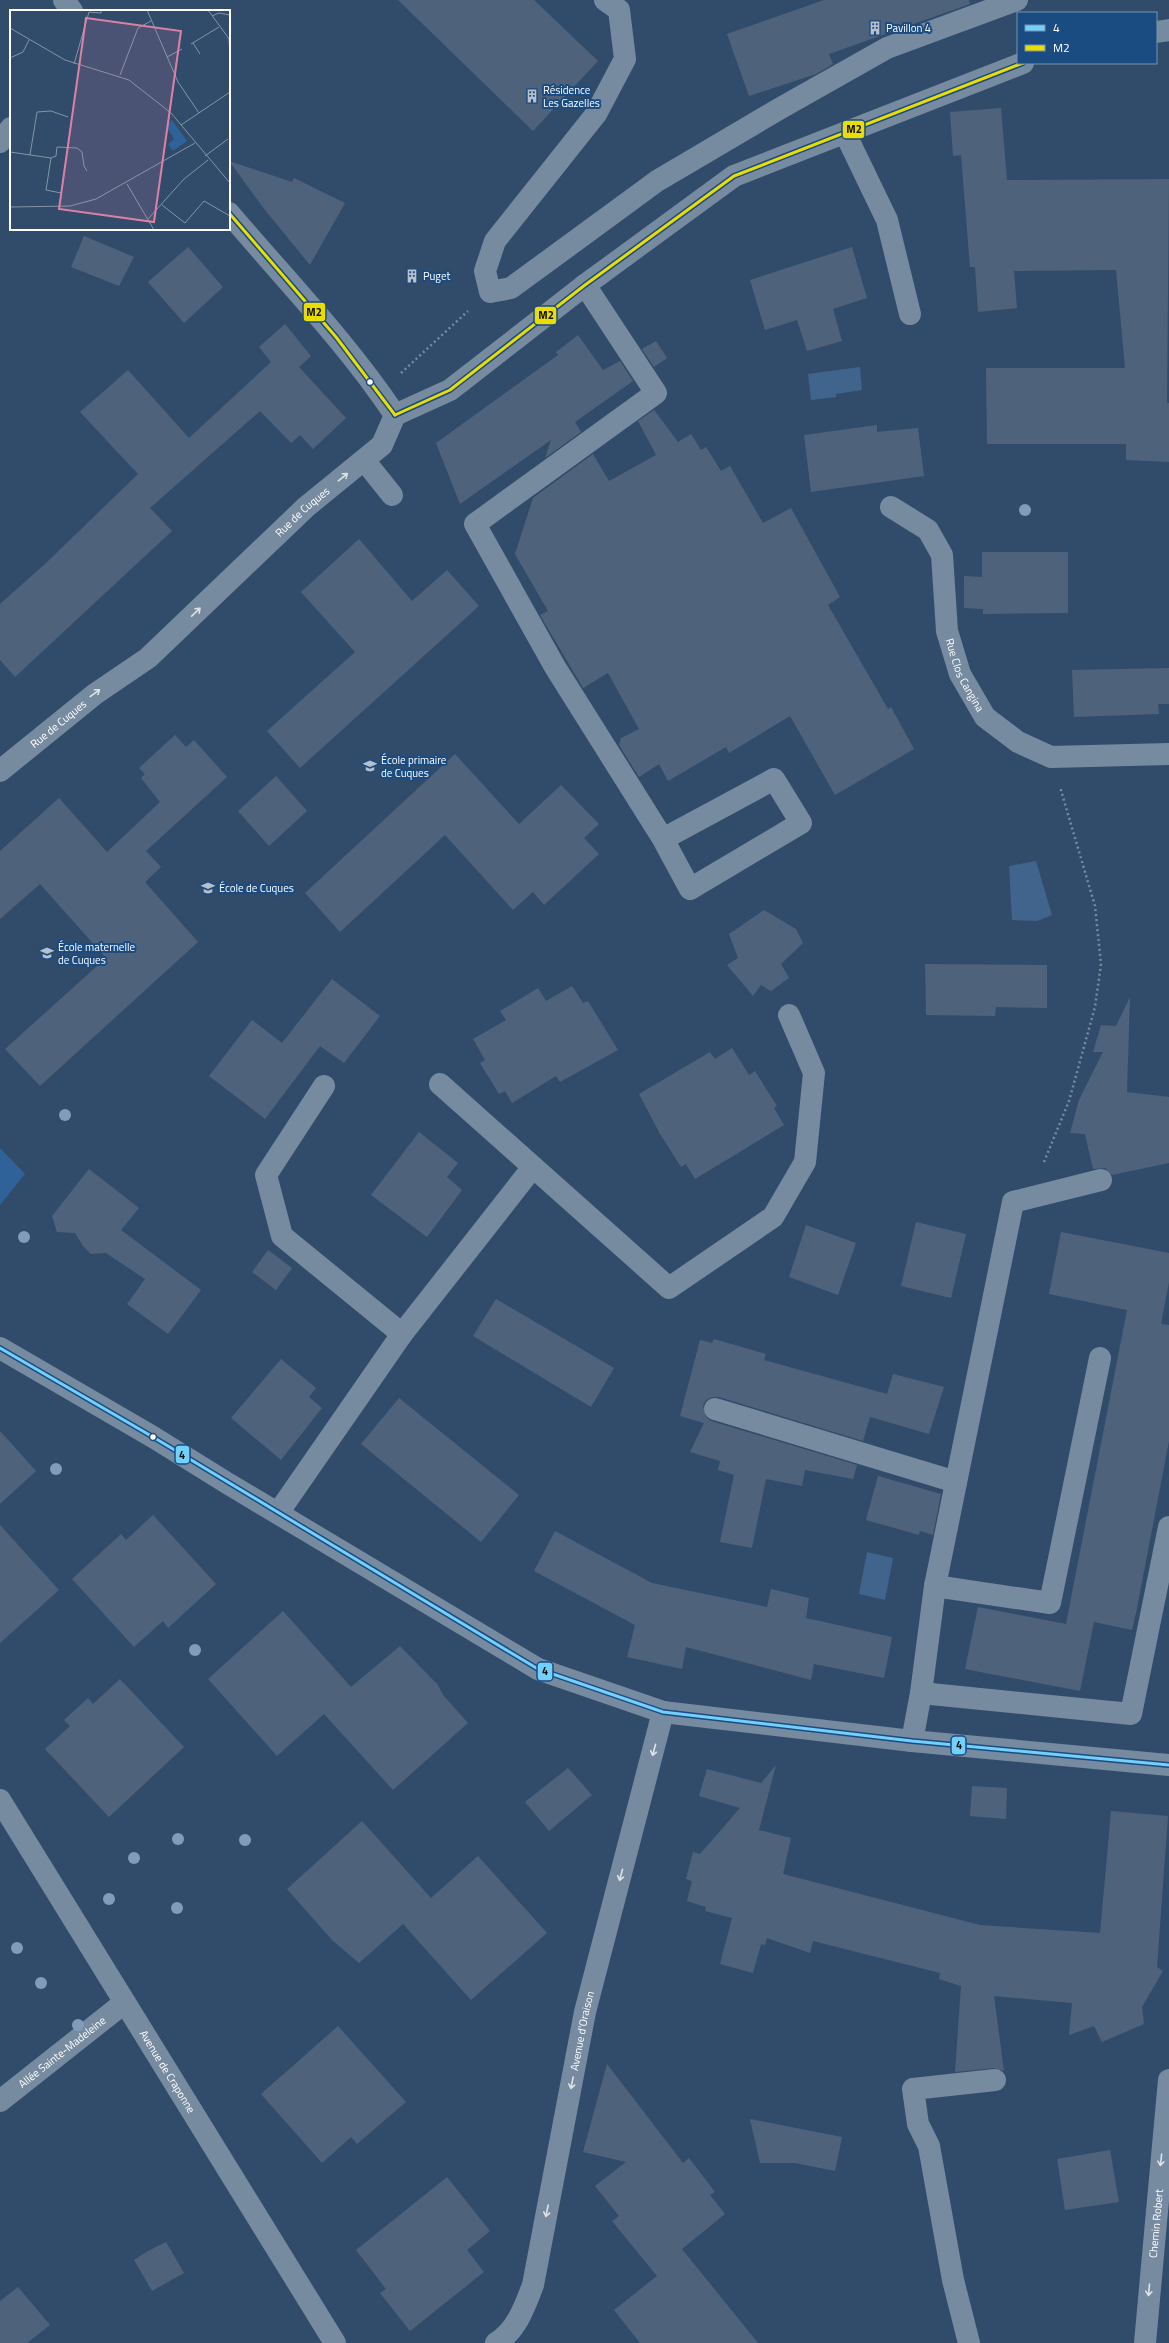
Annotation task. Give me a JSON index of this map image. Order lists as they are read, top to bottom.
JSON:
{
  "streets": {
    "street": [
      "Rue de Cuques",
      "Rue Clos Cangina",
      "Avenue d'Oraison",
      "Allée Sainte-Madeleine",
      "Avenue de Craponne",
      "Chemin Robert"
    ]
  },
  "crossings": [
    ["Allée Sainte-Madeleine", "Avenue de Craponne"]
  ],
  "one_way": ["Rue de Cuques", "Avenue d'Oraison", "Chemin Robert"],
  "places": {
    "building": ["Pavillon 4", "Résidence Les Gazelles", "Puget"],
    "school or university": ["École primaire de Cuques", "École de Cuques", "École maternelle de Cuques"]
  },
  "lines": ["transit line M2", "transit line 4"],
  "legend": ["4", "M2"]
}
